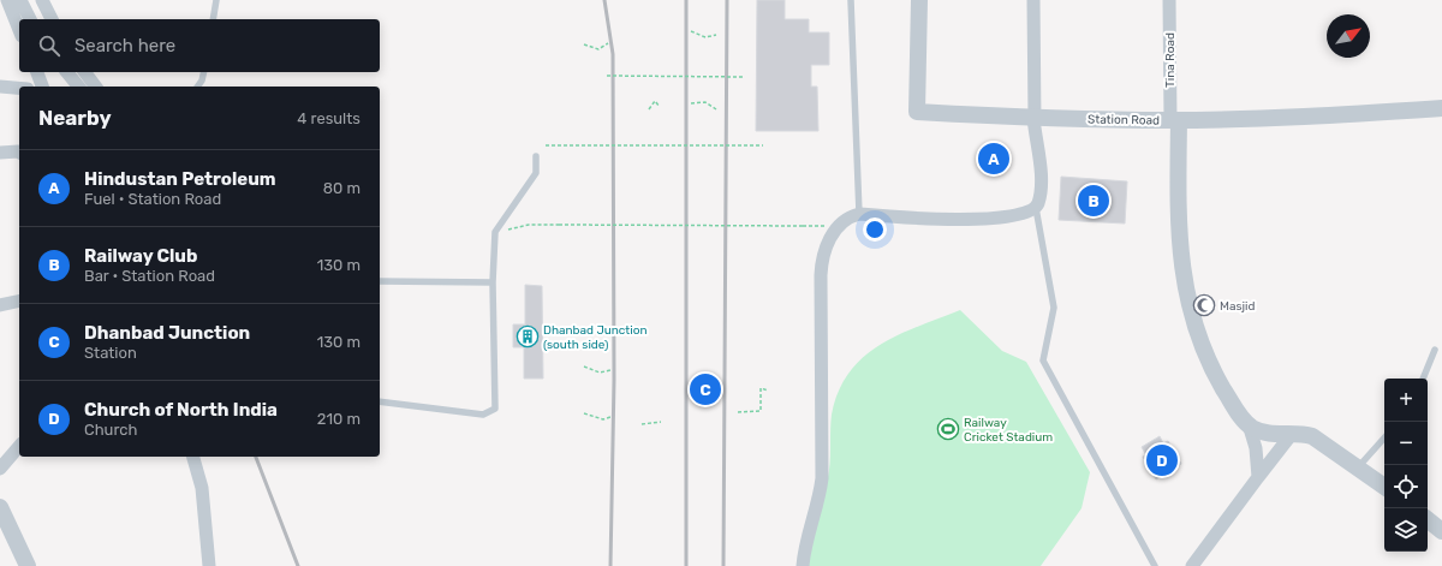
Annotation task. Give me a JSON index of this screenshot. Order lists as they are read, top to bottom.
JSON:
{
  "streets": {
    "street": ["Tina Road", "Station Road"]
  },
  "crossings": [
    ["Tina Road", "Station Road"]
  ],
  "places": {
    "mosque": ["Masjid"],
    "building": ["Dhanbad Junction (south side)"],
    "sports": ["Railway Cricket Stadium"]
  },
  "north": "top right",
  "page": {
    "search": "Search here",
    "heading": ["Nearby", "4 results"],
    "pins": [
      "A",
      "B",
      "C",
      "D"
    ],
    "list": [
      {
        "mark": "A",
        "name": "Hindustan Petroleum",
        "note": "Fuel · Station Road",
        "value": "80 m"
      },
      {
        "mark": "B",
        "name": "Railway Club",
        "note": "Bar · Station Road",
        "value": "130 m"
      },
      {
        "mark": "C",
        "name": "Dhanbad Junction",
        "note": "Station",
        "value": "130 m"
      },
      {
        "mark": "D",
        "name": "Church of North India",
        "note": "Church",
        "value": "210 m"
      }
    ],
    "map_buttons": ["+", "−"]
  }
}
